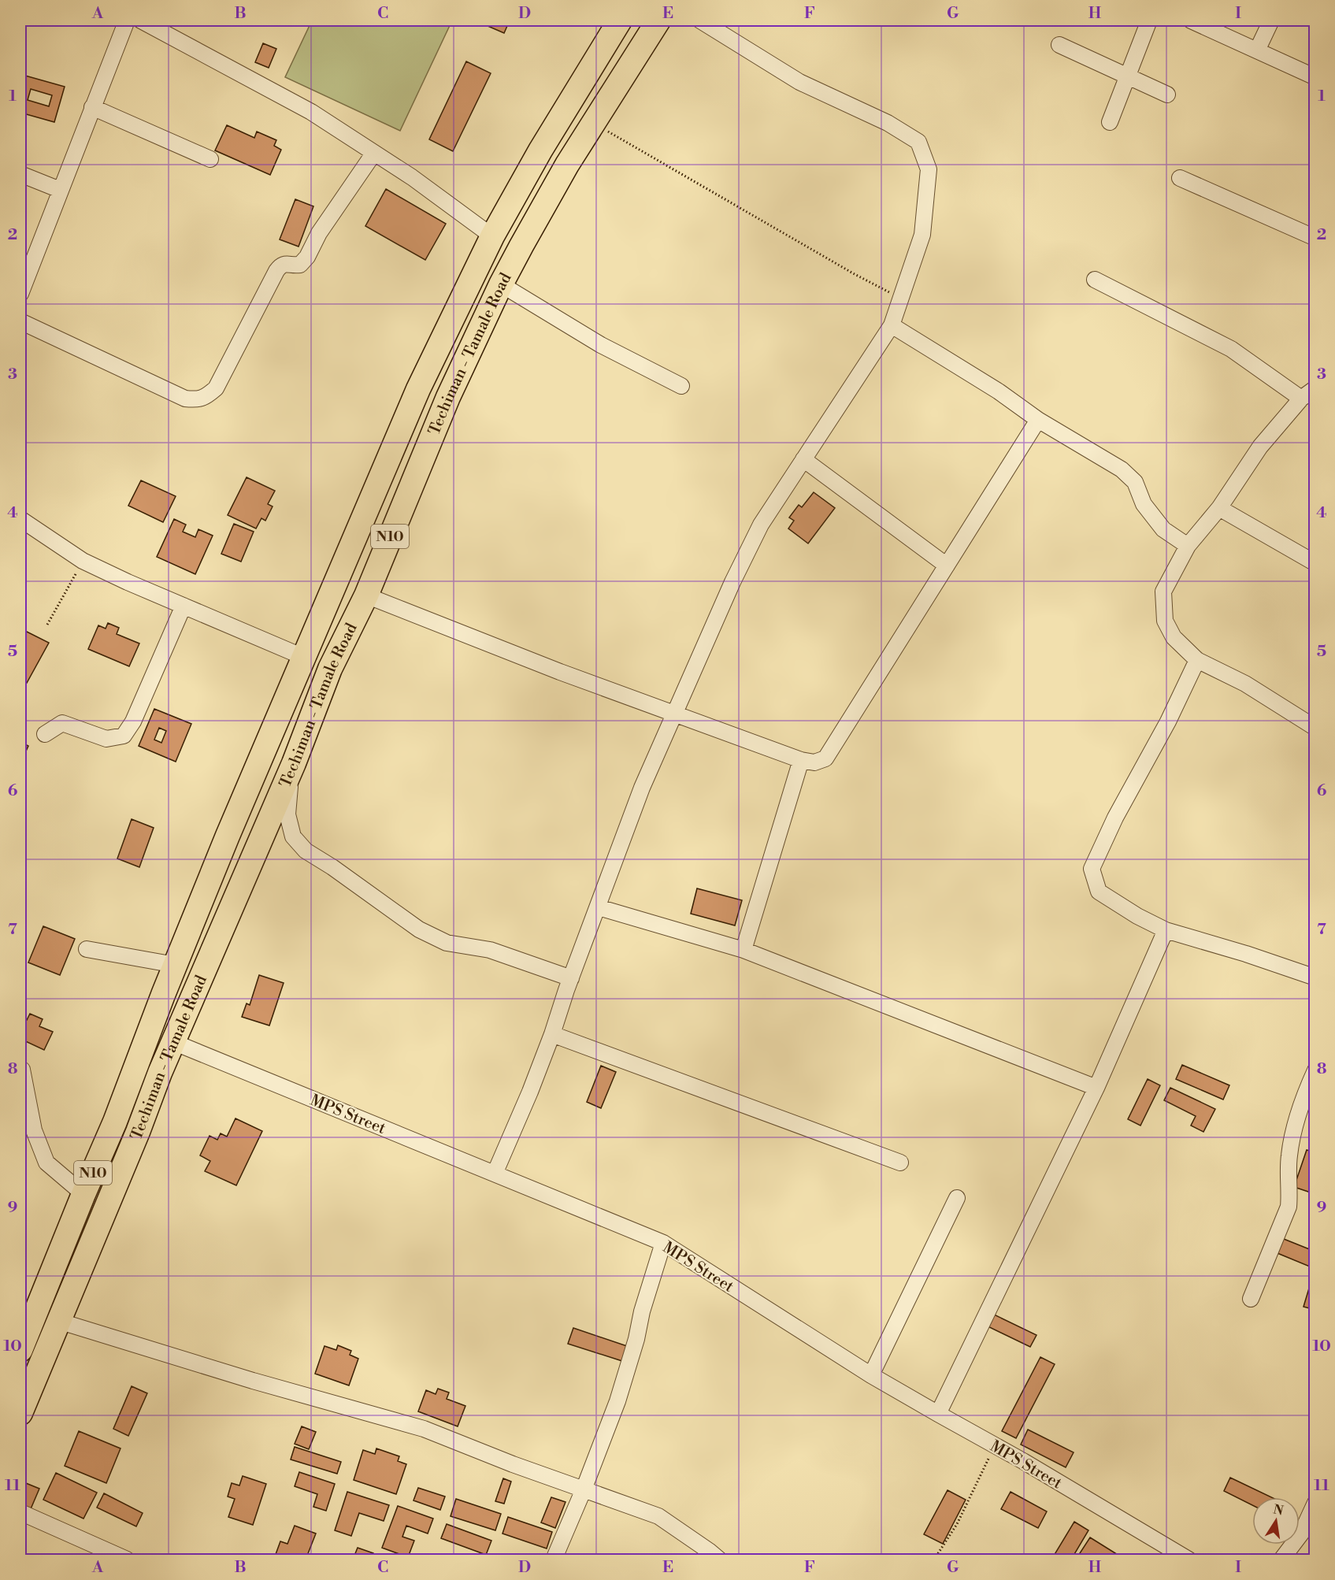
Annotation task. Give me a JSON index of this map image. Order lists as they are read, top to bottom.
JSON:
{
  "streets": {
    "highway": ["Techiman - Tamale Road", "N10"],
    "street": ["MPS Street"]
  },
  "crossings": [
    ["Techiman - Tamale Road", "MPS Street"]
  ],
  "north": "top",
  "grid": {
    "columns": [
      "A",
      "B",
      "C",
      "D",
      "E",
      "F",
      "G",
      "H",
      "I"
    ],
    "rows": [
      "1",
      "2",
      "3",
      "4",
      "5",
      "6",
      "7",
      "8",
      "9",
      "10",
      "11"
    ]
  }
}
